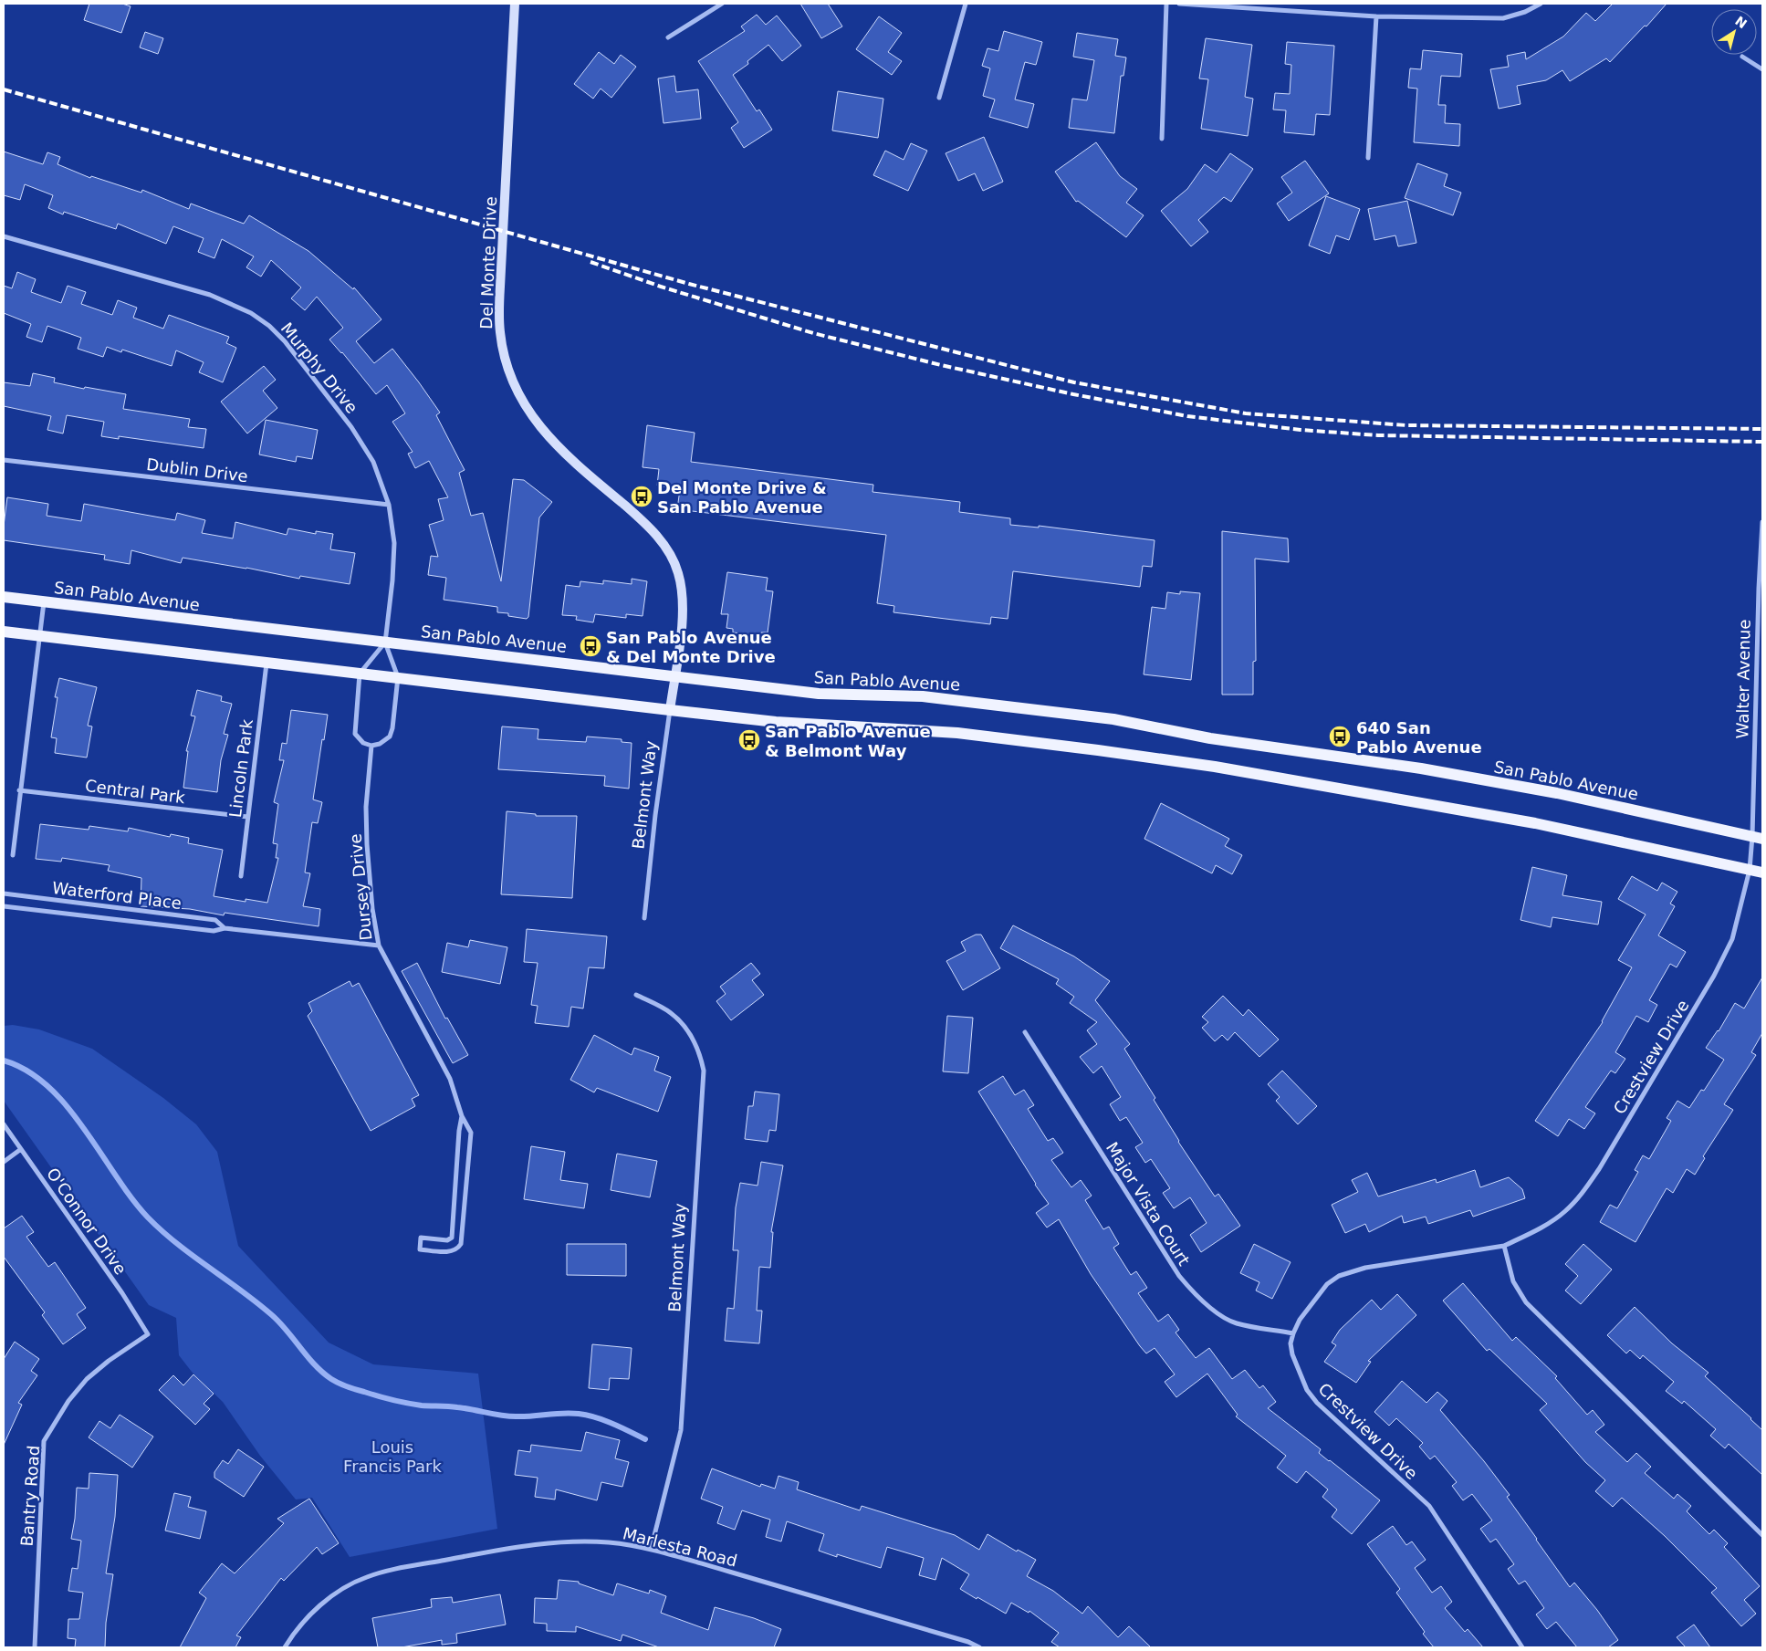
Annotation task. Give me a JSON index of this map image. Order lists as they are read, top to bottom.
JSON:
{
  "streets": {
    "main road": ["San Pablo Avenue"],
    "street": [
      "Del Monte Drive",
      "Murphy Drive",
      "Dublin Drive",
      "Walter Avenue",
      "Lincoln Park",
      "Central Park",
      "Belmont Way",
      "Dursey Drive",
      "Waterford Place",
      "Crestview Drive",
      "Major Vista Court",
      "O'Connor Drive",
      "Bantry Road",
      "Marlesta Road"
    ]
  },
  "crossings": [
    ["Del Monte Drive", "San Pablo Avenue"],
    ["Del Monte Drive", "Belmont Way"],
    ["Murphy Drive", "Dublin Drive"],
    ["Murphy Drive", "San Pablo Avenue"],
    ["San Pablo Avenue", "Walter Avenue"],
    ["San Pablo Avenue", "Belmont Way"],
    ["San Pablo Avenue", "Crestview Drive"],
    ["Walter Avenue", "Crestview Drive"],
    ["Lincoln Park", "Central Park"],
    ["Belmont Way", "Marlesta Road"],
    ["Dursey Drive", "Waterford Place"],
    ["Crestview Drive", "Major Vista Court"],
    ["O'Connor Drive", "Bantry Road"]
  ],
  "parks": ["Louis Francis Park"],
  "places": {
    "bus stop": [
      "Del Monte Drive & San Pablo Avenue",
      "San Pablo Avenue & Del Monte Drive",
      "640 San Pablo Avenue",
      "San Pablo Avenue & Belmont Way"
    ]
  },
  "north": "top right"
}
